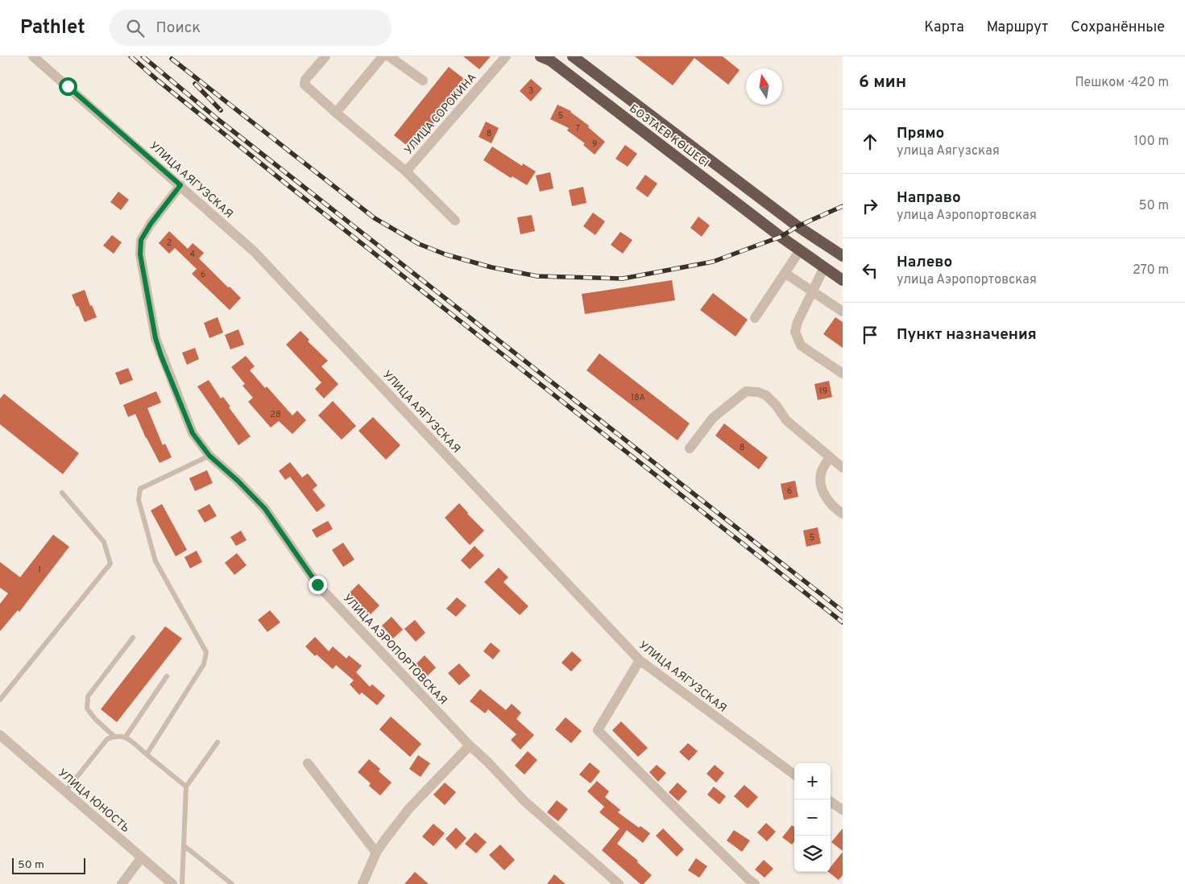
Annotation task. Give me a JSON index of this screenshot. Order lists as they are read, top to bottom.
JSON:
{
  "streets": {
    "highway": ["БОЗТАЕВ КӨШЕСІ"],
    "street": [
      "УЛИЦА СОРОКИНА",
      "УЛИЦА АЯГУЗСКАЯ",
      "УЛИЦА АЭРОПОРТОВСКАЯ",
      "УЛИЦА ЮНОСТЬ"
    ]
  },
  "crossings": [
    ["УЛИЦА АЯГУЗСКАЯ", "УЛИЦА АЭРОПОРТОВСКАЯ"]
  ],
  "house_numbers": [
    "3",
    "5",
    "7",
    "8",
    "9",
    "2",
    "4",
    "6",
    "19",
    "18А",
    "28",
    "8",
    "6",
    "5",
    "1"
  ],
  "scale_bar": "50 m",
  "north": "top",
  "page": {
    "header": "Pathlet",
    "search": "Поиск",
    "nav": ["Карта", "Маршрут", "Сохранённые"],
    "heading": ["6 мин", "Пешком · 420 m"],
    "list": [
      ["Прямо", "улица Аягузская", "100 m"],
      ["Направо", "улица Аэропортовская", "50 m"],
      ["Налево", "улица Аэропортовская", "270 m"],
      "Пункт назначения"
    ],
    "map_buttons": ["+", "−"],
    "scale": "50 m"
  }
}
